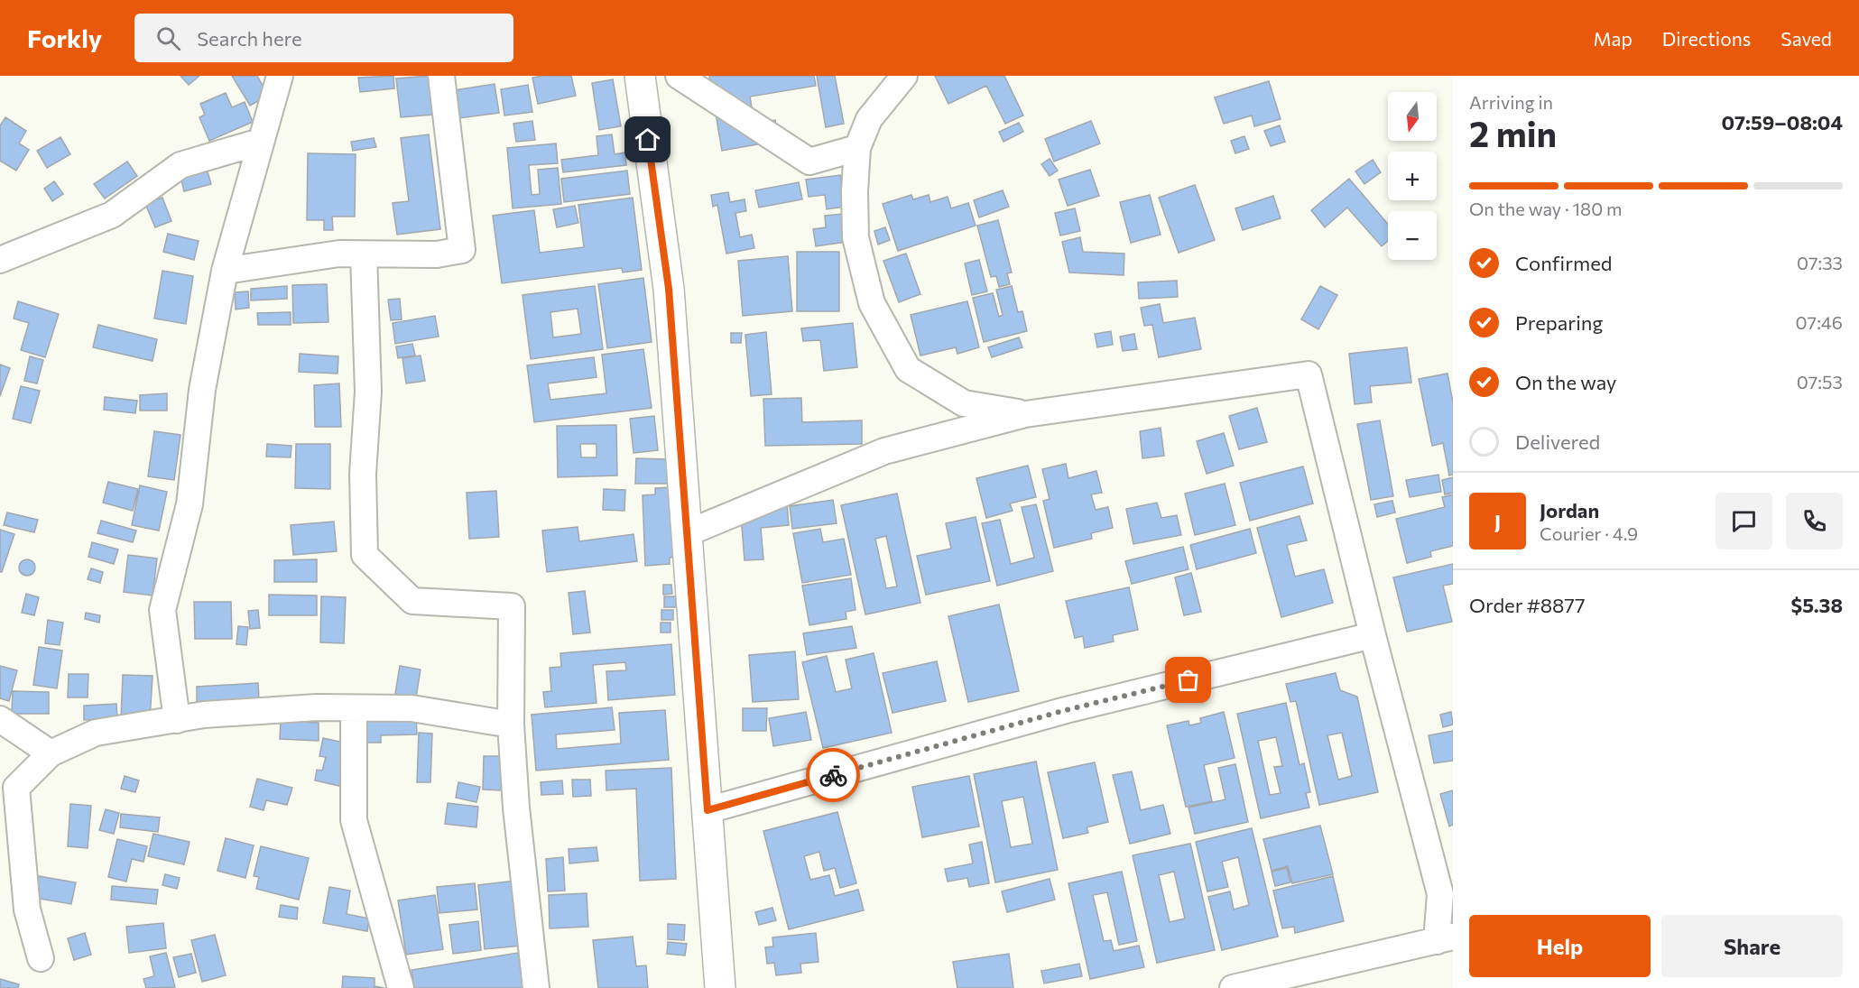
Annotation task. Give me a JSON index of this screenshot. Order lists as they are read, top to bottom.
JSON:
{
  "north": "bottom",
  "page": {
    "header": "Forkly",
    "search": "Search here",
    "nav": ["Map", "Directions", "Saved"],
    "heading": ["2 min", "Arriving in", "07:59–08:04"],
    "panel": [
      "Jordan",
      "Courier · 4.9",
      "Order #8877",
      "$5.38"
    ],
    "map_buttons": ["+", "−"],
    "bar": "On the way · 180 m",
    "list": [
      ["Confirmed", "07:33"],
      ["Preparing", "07:46"],
      ["On the way", "07:53"],
      "Delivered"
    ],
    "round": "J",
    "buttons": ["Help", "Share"]
  }
}
